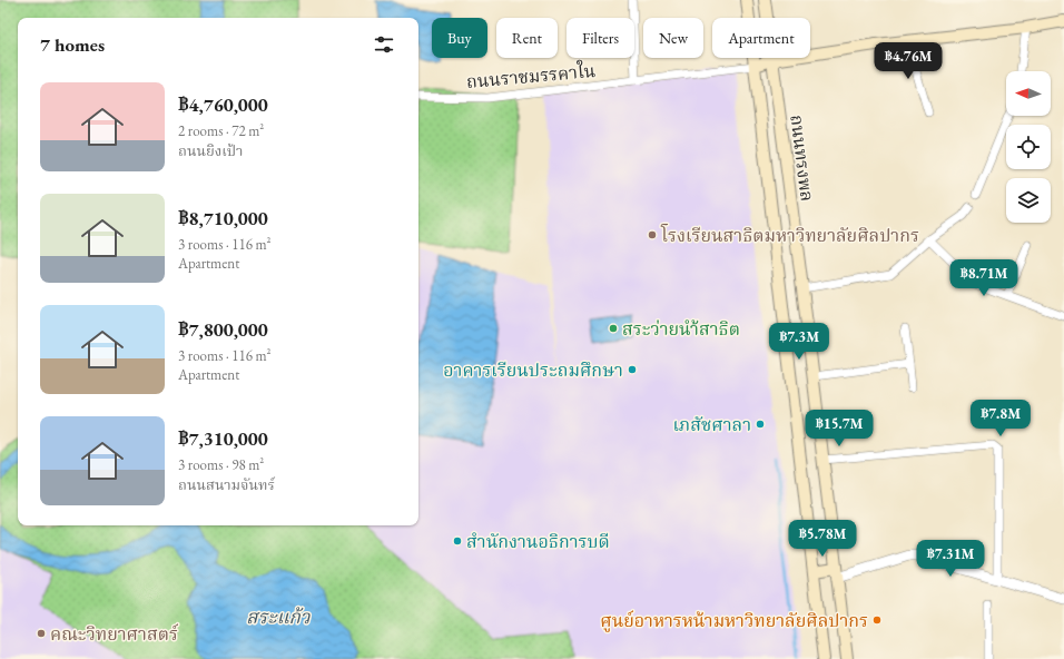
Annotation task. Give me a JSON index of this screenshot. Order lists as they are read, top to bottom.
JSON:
{
  "streets": {
    "main road": ["ถนนทรงพล"],
    "street": ["ถนนราชมรรคาใน"]
  },
  "crossings": [
    ["ถนนราชมรรคาใน", "ถนนทรงพล"]
  ],
  "water": ["สระแก้ว"],
  "places": [
    "โรงเรียนสาธิตมหาวิทยาลัยศิลปากร",
    "สระว่ายนำ้สาธิต",
    "อาคารเรียนประถมศึกษา",
    "เภสัชศาลา",
    "สำนักงานอธิการบดี",
    "ศูนย์อาหารหน้ามหาวิทยาลัยศิลปากร",
    "คณะวิทยาศาสตร์"
  ],
  "north": "left",
  "page": {
    "chip": [
      "Buy",
      "Rent",
      "Filters",
      "New",
      "Apartment"
    ],
    "heading": "7 homes",
    "price": [
      "฿4.76M",
      "฿8.71M",
      "฿7.3M",
      "฿7.8M",
      "฿15.7M",
      "฿5.78M",
      "฿7.31M"
    ],
    "list": [
      {
        "name": "฿4,760,000",
        "note": "2 rooms · 72 m² · ถนนยิงเป้า"
      },
      {
        "name": "฿8,710,000",
        "note": "3 rooms · 116 m² · Apartment"
      },
      {
        "name": "฿7,800,000",
        "note": "3 rooms · 116 m² · Apartment"
      },
      {
        "name": "฿7,310,000",
        "note": "3 rooms · 98 m² · ถนนสนามจันทร์"
      }
    ]
  }
}
